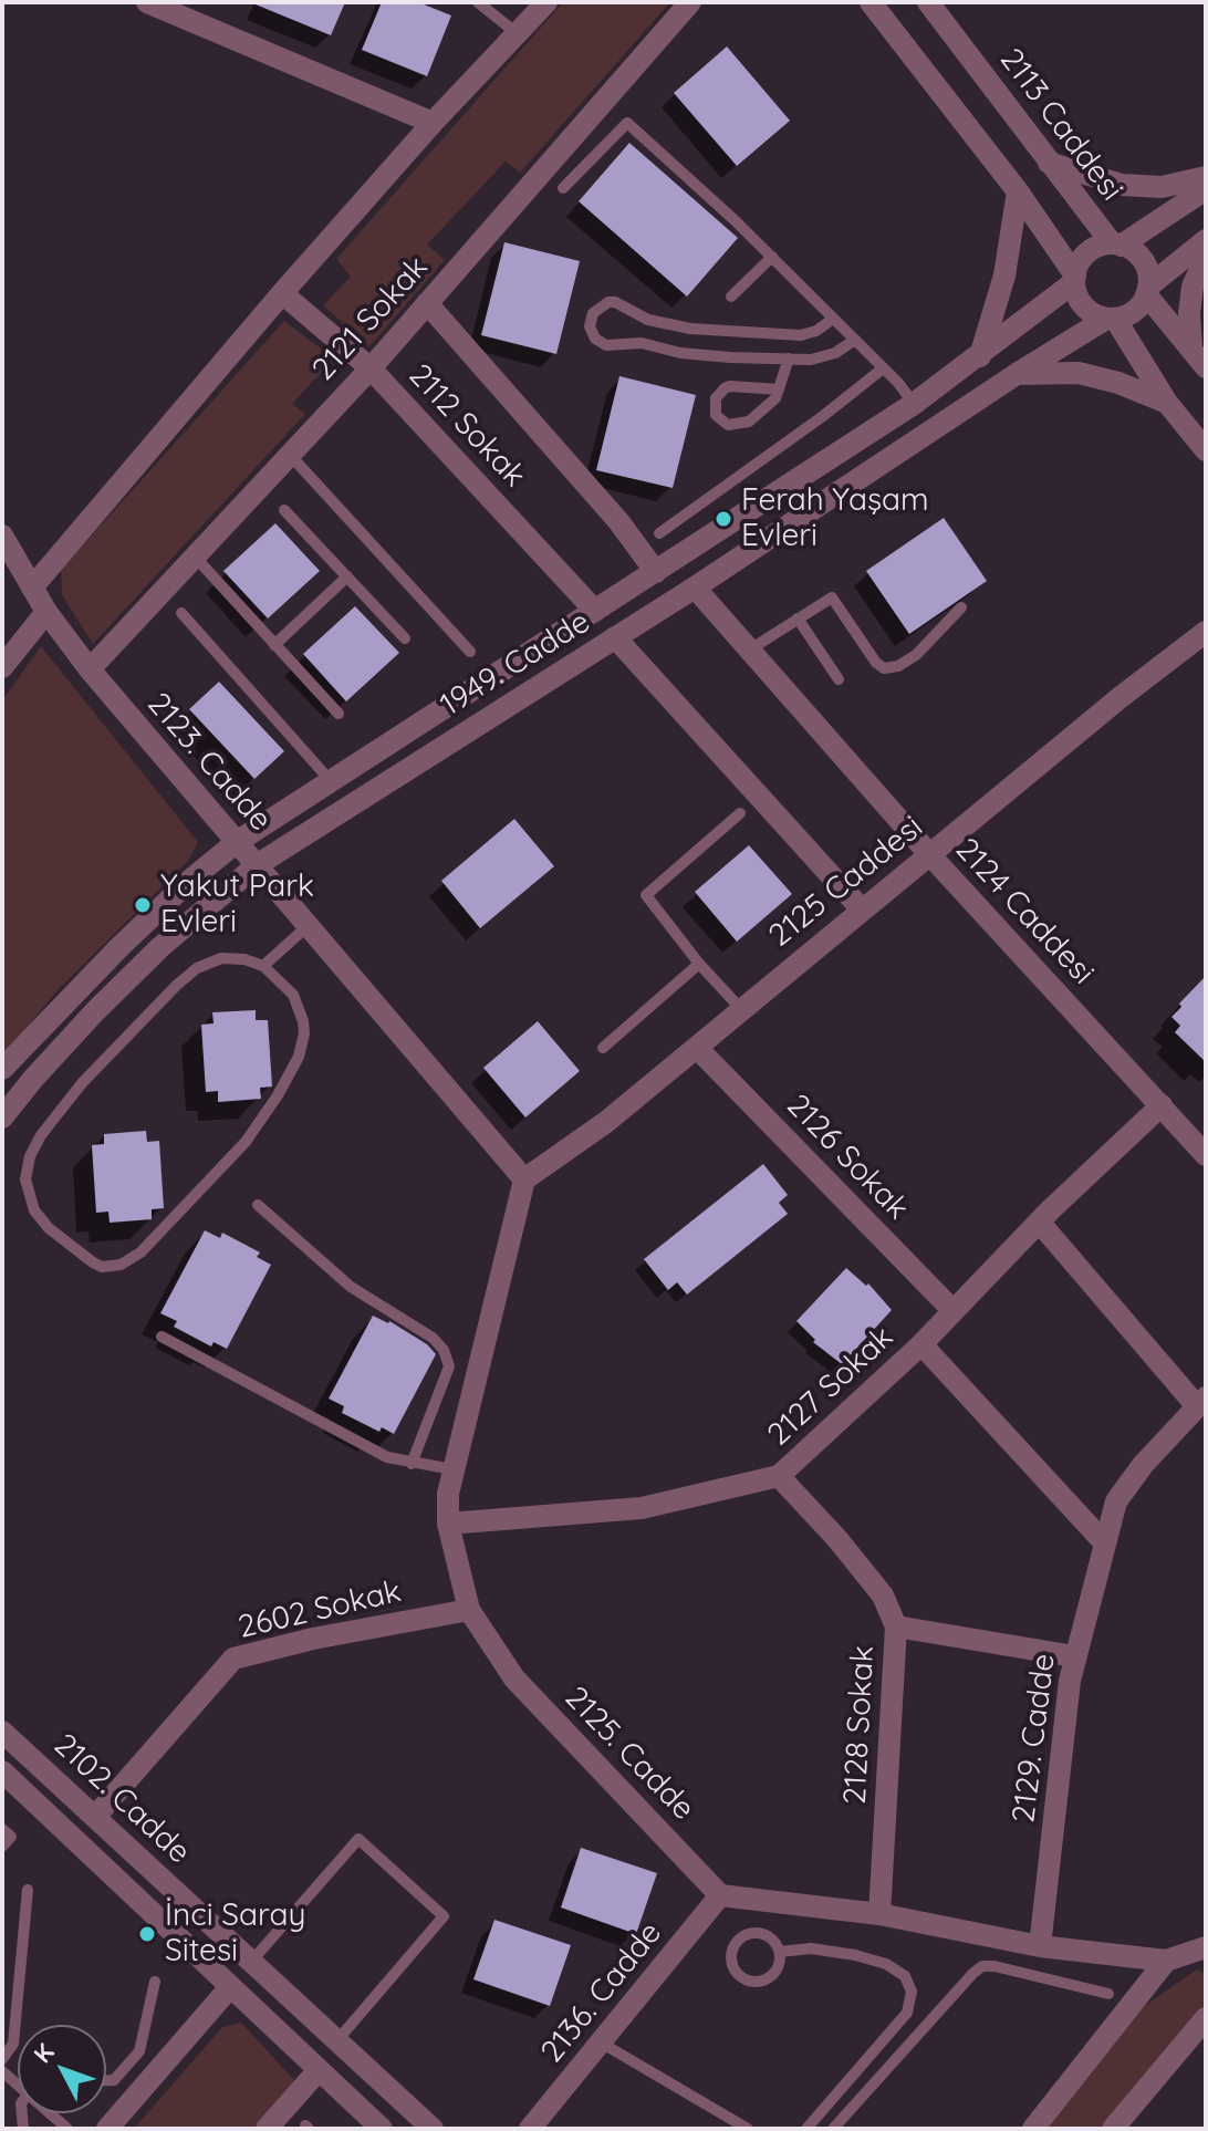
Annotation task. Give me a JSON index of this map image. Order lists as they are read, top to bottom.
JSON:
{
  "streets": {
    "street": [
      "2113 Caddesi",
      "2121 Sokak",
      "2112 Sokak",
      "1949. Cadde",
      "2123. Cadde",
      "2125 Caddesi",
      "2124 Caddesi",
      "2126 Sokak",
      "2127 Sokak",
      "2602 Sokak",
      "2128 Sokak",
      "2129. Cadde",
      "2125. Cadde",
      "2102. Cadde",
      "2136. Cadde"
    ]
  },
  "crossings": [
    ["2113 Caddesi", "1949. Cadde"],
    ["2121 Sokak", "2112 Sokak"],
    ["2121 Sokak", "2123. Cadde"],
    ["2112 Sokak", "1949. Cadde"],
    ["1949. Cadde", "2123. Cadde"],
    ["1949. Cadde", "2124 Caddesi"],
    ["2123. Cadde", "2125 Caddesi"],
    ["2123. Cadde", "2125. Cadde"],
    ["2125 Caddesi", "2124 Caddesi"],
    ["2125 Caddesi", "2126 Sokak"],
    ["2125 Caddesi", "2125. Cadde"],
    ["2124 Caddesi", "2127 Sokak"],
    ["2126 Sokak", "2127 Sokak"],
    ["2127 Sokak", "2128 Sokak"],
    ["2127 Sokak", "2125. Cadde"],
    ["2602 Sokak", "2125. Cadde"],
    ["2602 Sokak", "2102. Cadde"],
    ["2125. Cadde", "2136. Cadde"]
  ],
  "places": ["Ferah Yaşam Evleri", "Yakut Park Evleri", "İnci Saray Sitesi"],
  "north": "top left"
}
